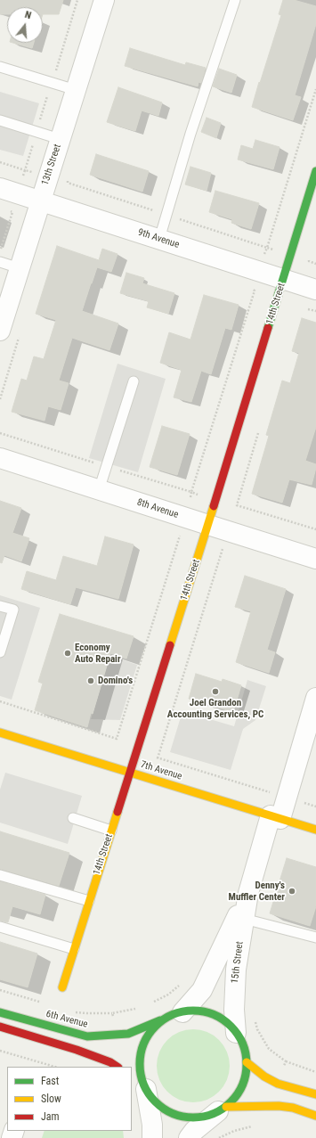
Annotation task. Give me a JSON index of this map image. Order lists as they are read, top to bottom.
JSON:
{
  "streets": {
    "main road": ["14th Street", "7th Avenue", "6th Avenue"],
    "street": [
      "13th Street",
      "9th Avenue",
      "8th Avenue",
      "15th Street"
    ]
  },
  "crossings": [
    ["13th Street", "9th Avenue"],
    ["9th Avenue", "14th Street"],
    ["14th Street", "8th Avenue"],
    ["14th Street", "7th Avenue"],
    ["7th Avenue", "15th Street"],
    ["15th Street", "6th Avenue"]
  ],
  "places": [
    "Economy Auto Repair",
    "Domino's",
    "Joel Grandon Accounting Services, PC",
    "Denny's Muffler Center"
  ],
  "legend": ["Fast", "Slow", "Jam"],
  "north": "top"
}
